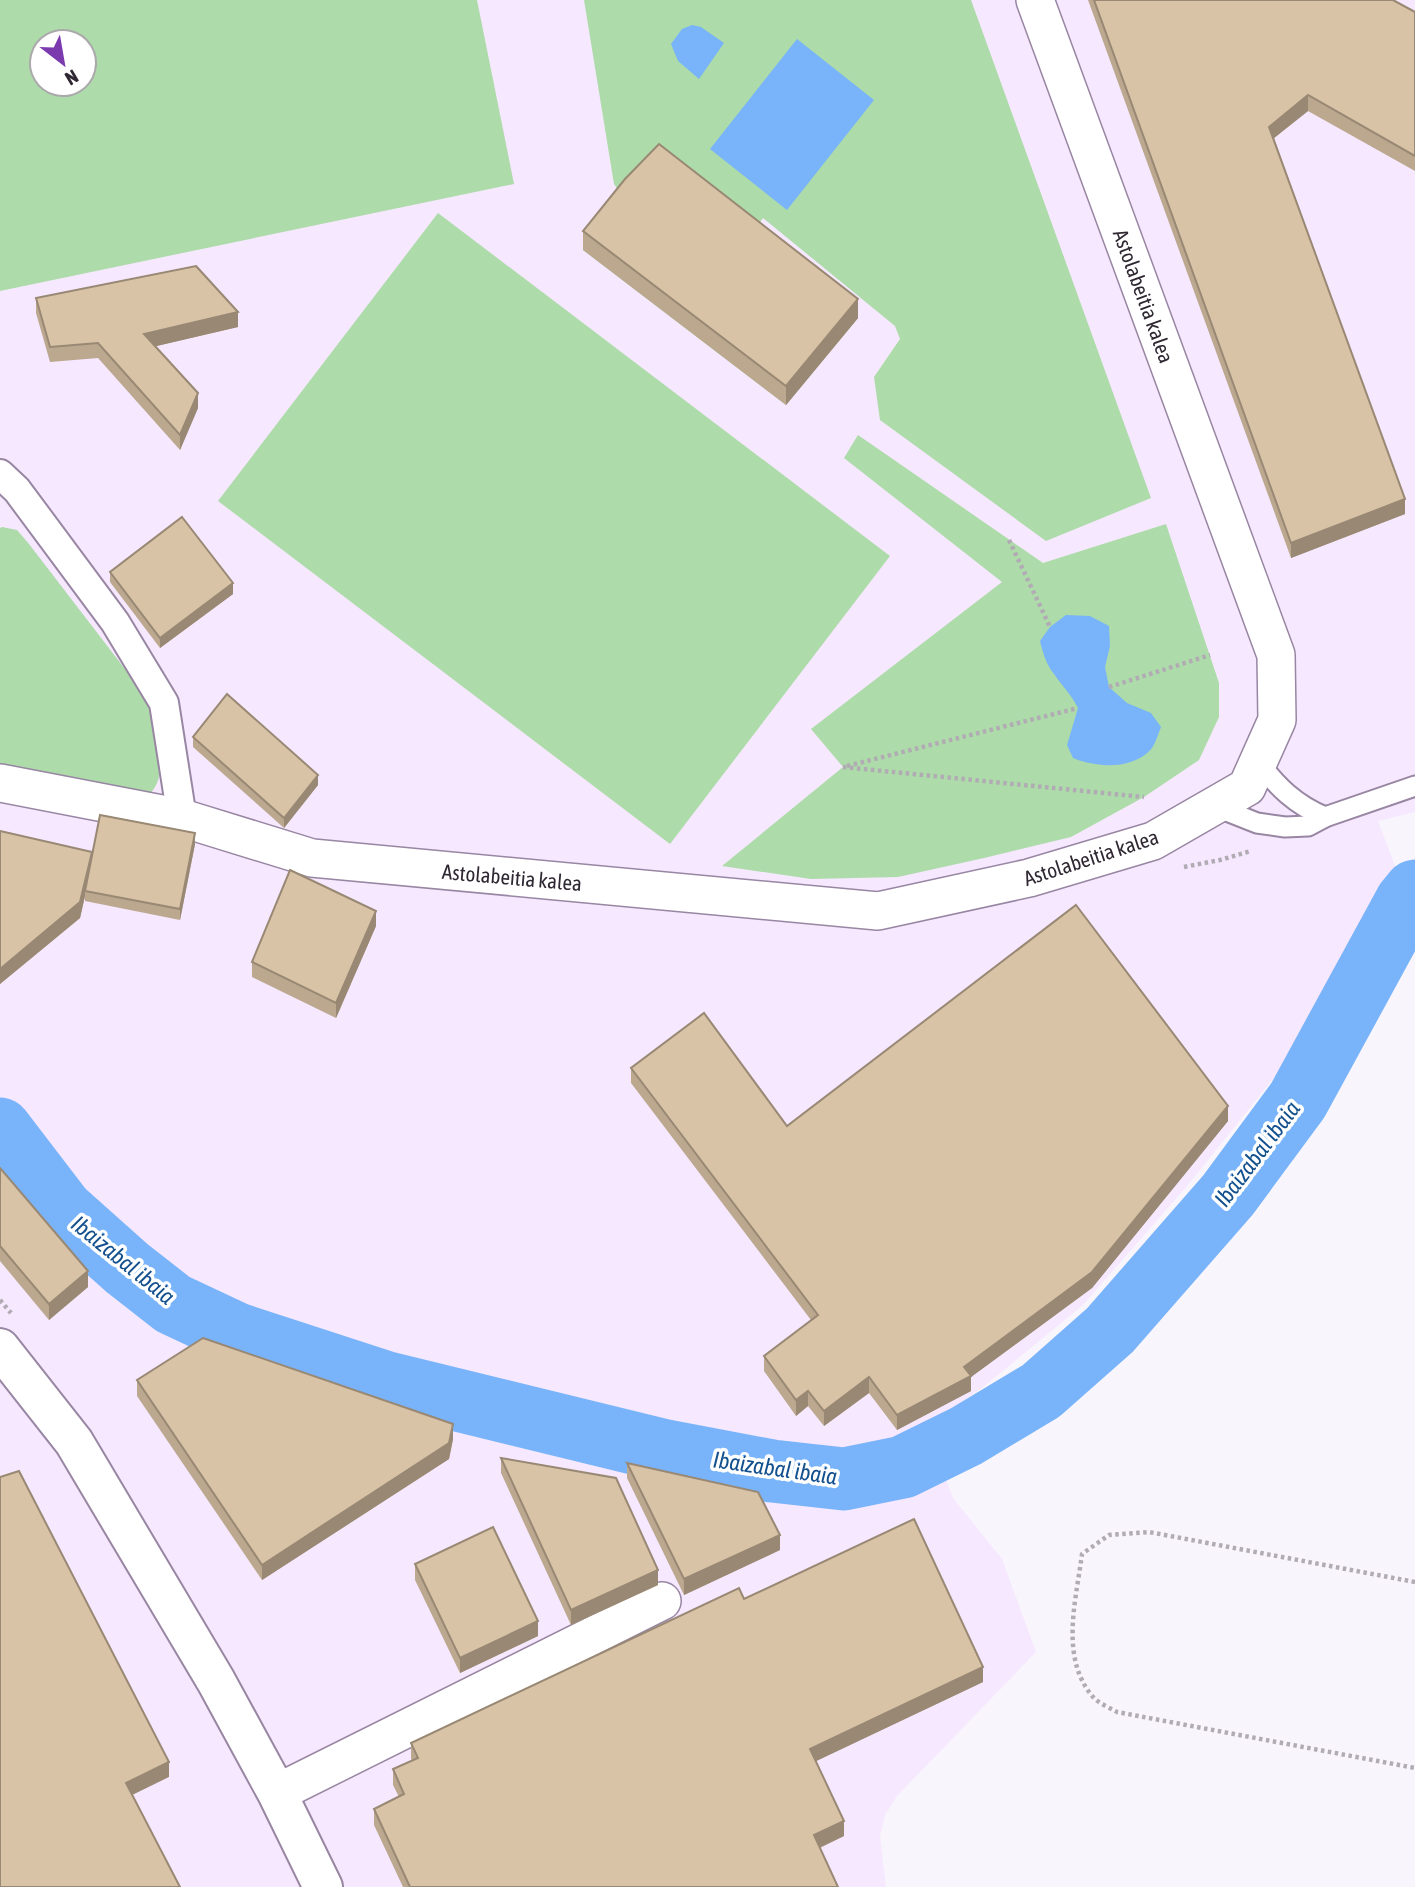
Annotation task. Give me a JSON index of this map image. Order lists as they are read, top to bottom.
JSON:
{
  "streets": {
    "street": ["Astolabeitia kalea"]
  },
  "water": ["Ibaizabal ibaia"],
  "north": "bottom right"
}
